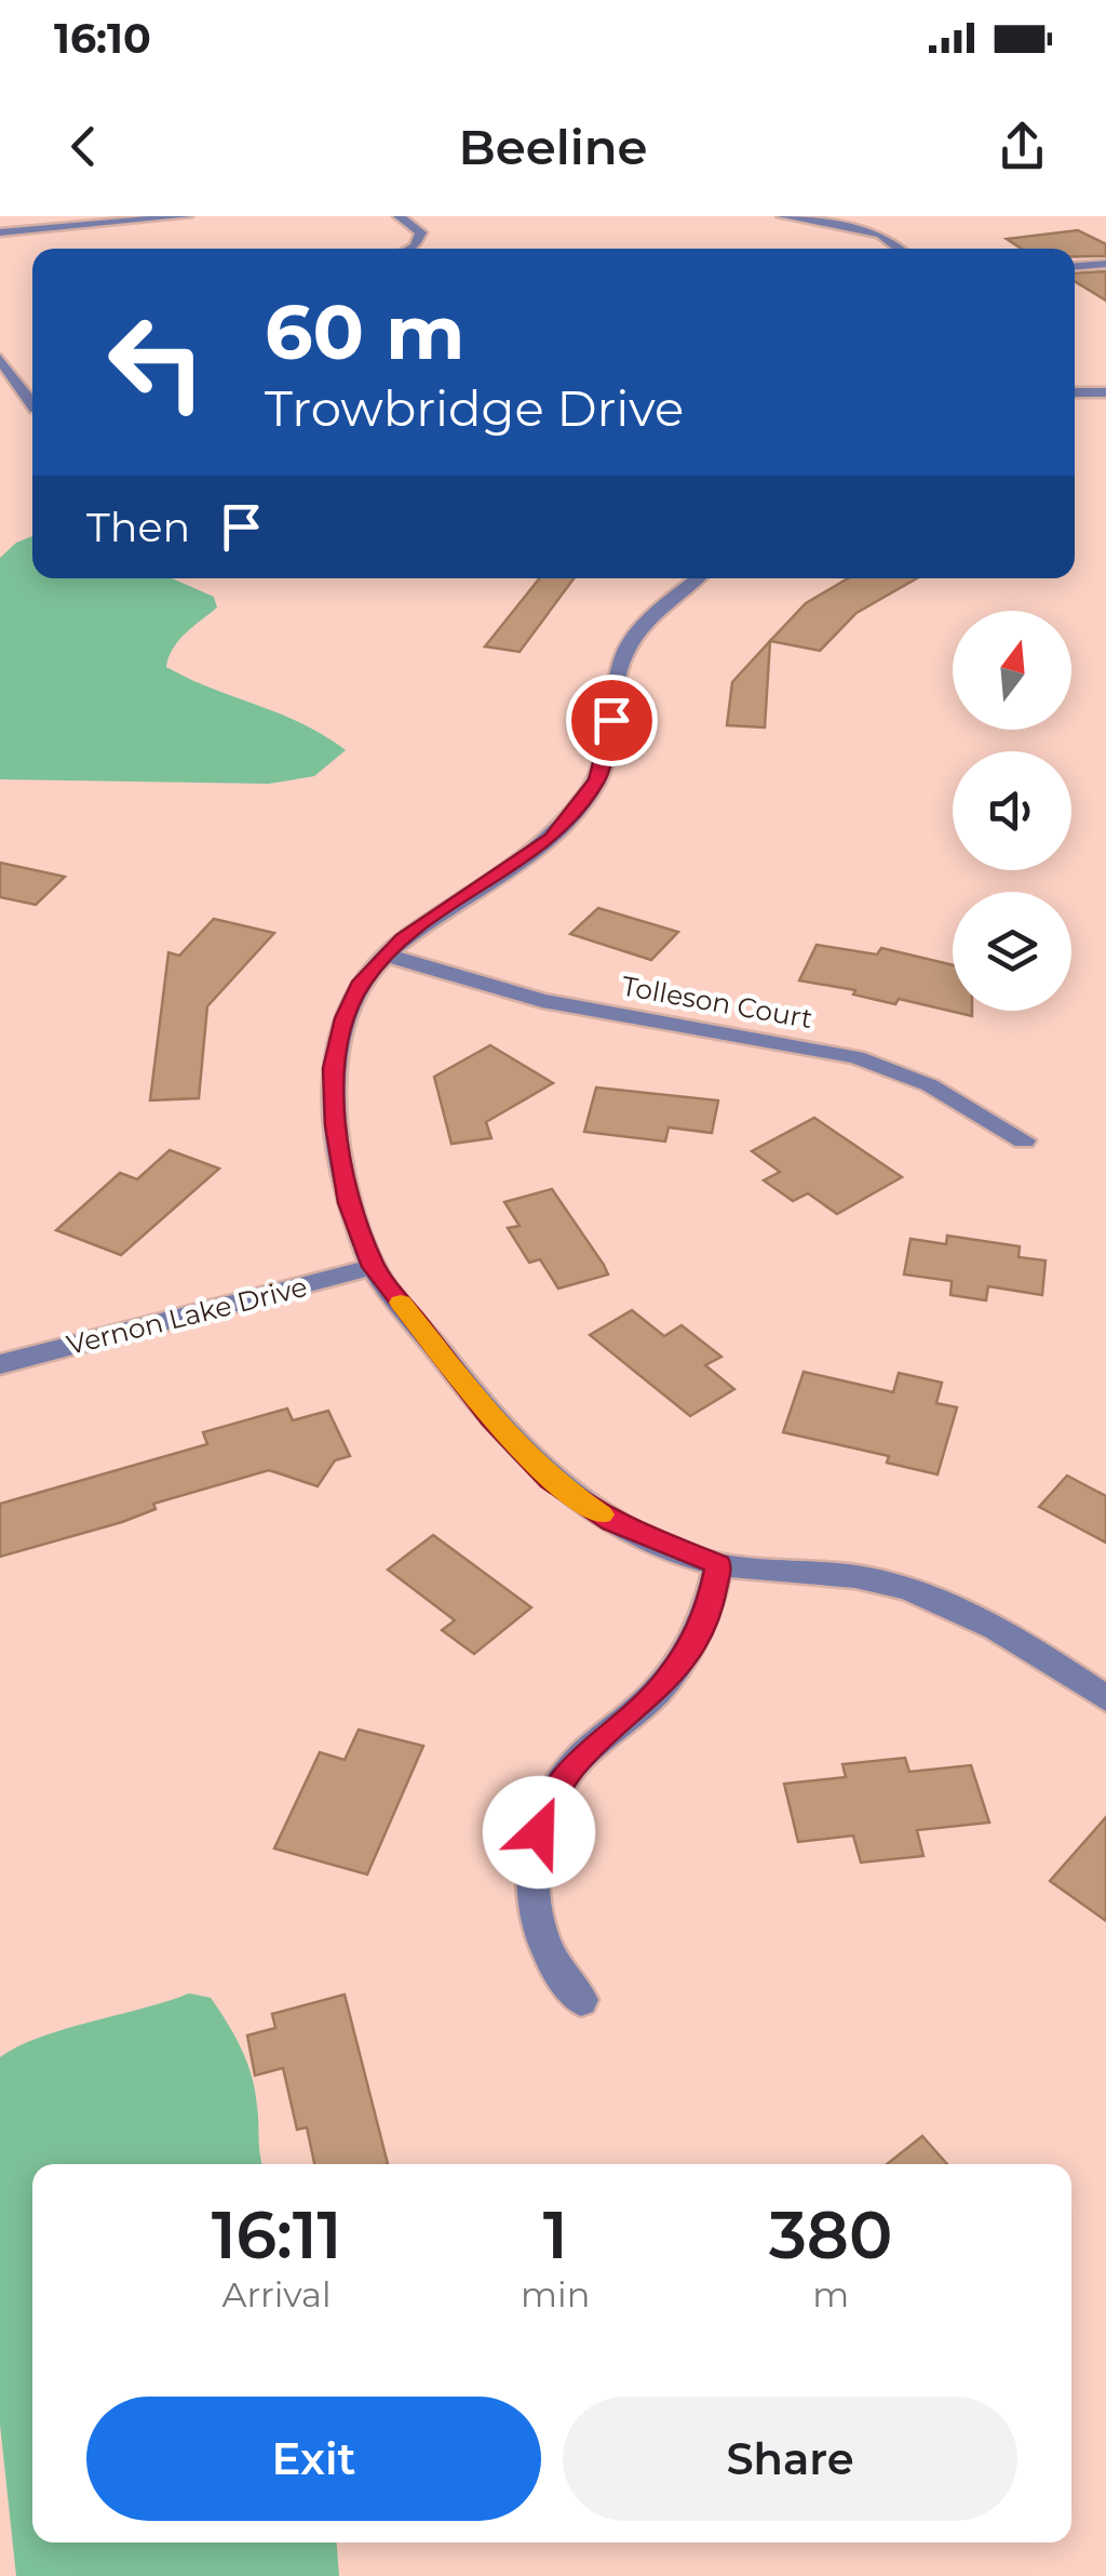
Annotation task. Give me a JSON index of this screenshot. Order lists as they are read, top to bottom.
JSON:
{
  "streets": {
    "street": ["Tolleson Court", "Vernon Lake Drive"]
  },
  "north": "top",
  "page": {
    "status": "16:10",
    "header": "Beeline",
    "turn": ["60 m", "Trowbridge Drive"],
    "then": "Then",
    "eta": [
      "16:11",
      "Arrival",
      "1",
      "min",
      "380",
      "m"
    ],
    "buttons": ["Exit", "Share"]
  }
}
